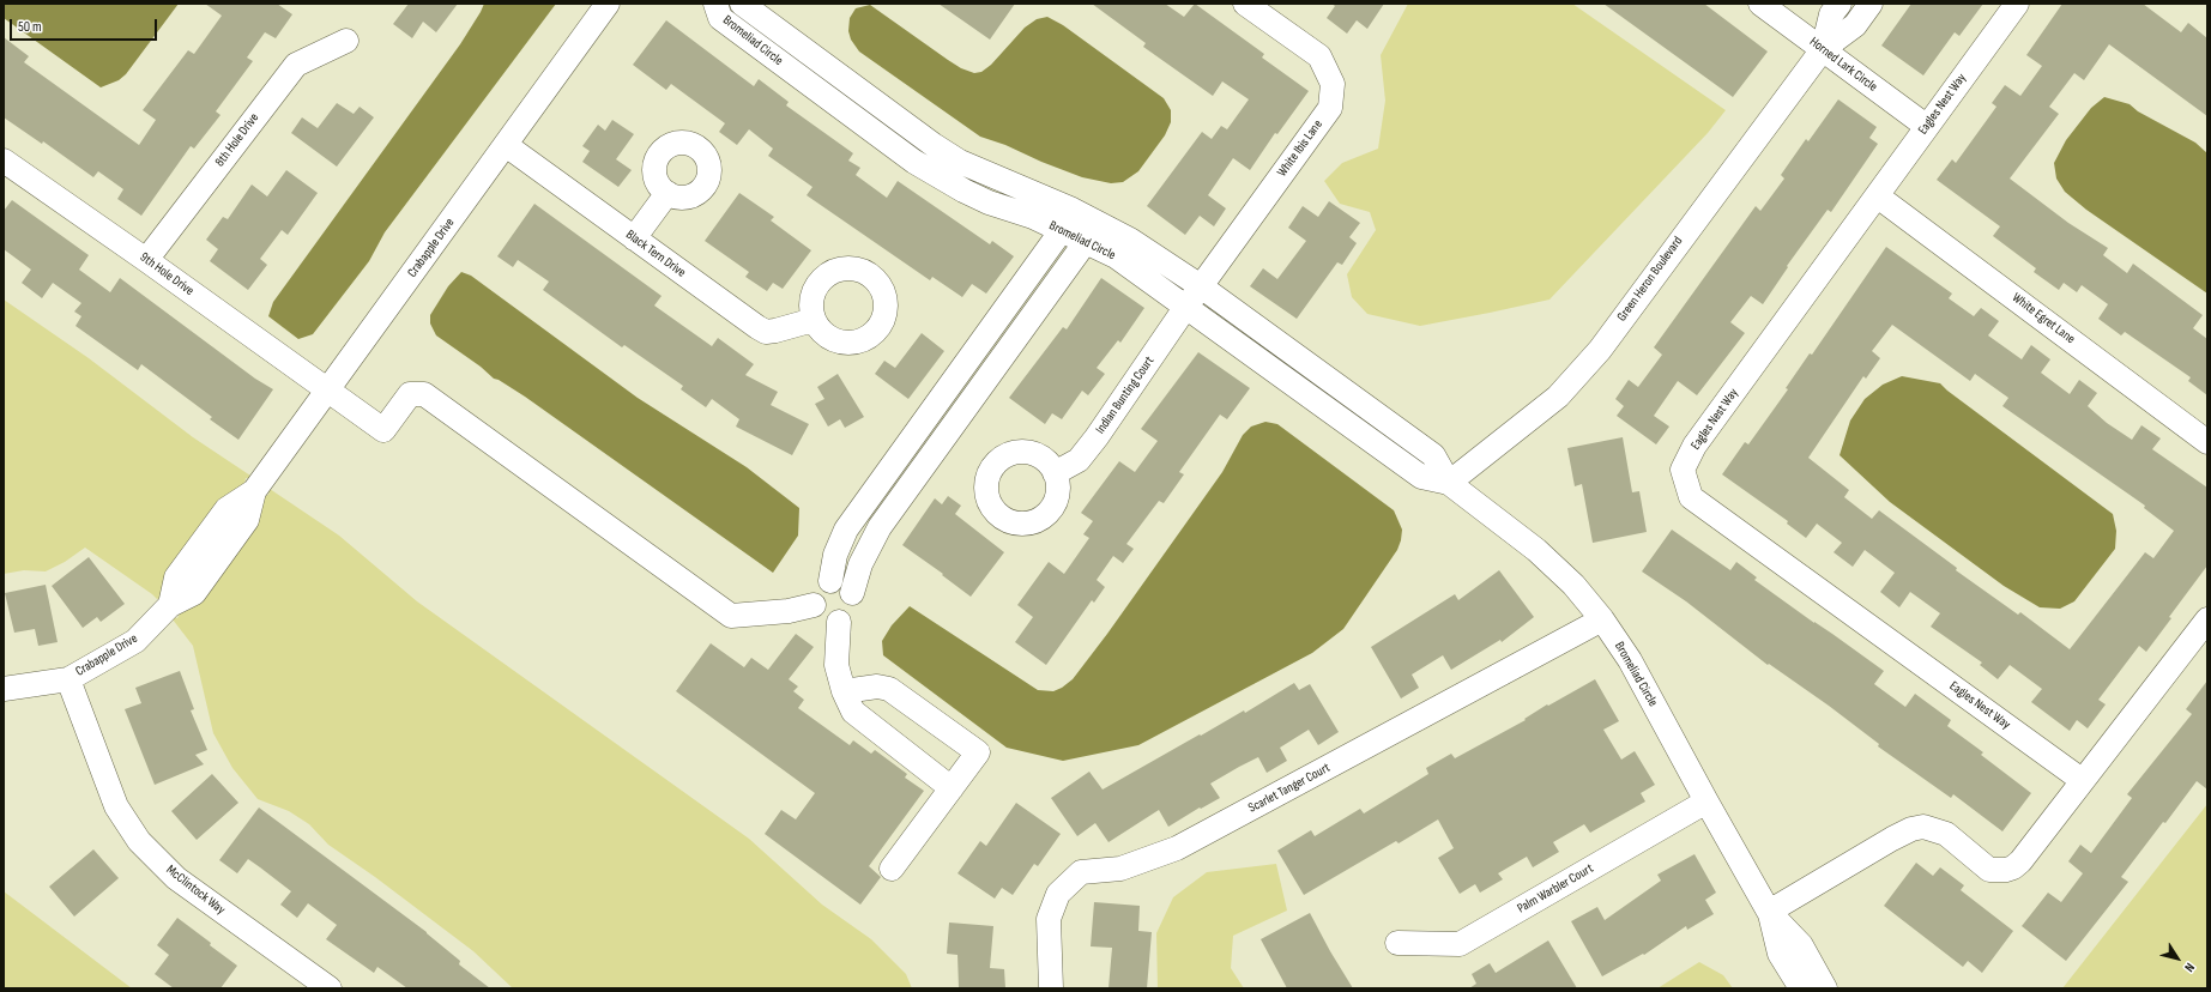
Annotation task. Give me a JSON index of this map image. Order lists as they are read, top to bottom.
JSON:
{
  "streets": {
    "street": [
      "Bromeliad Circle",
      "Horned Lark Circle",
      "Eagles Nest Way",
      "8th Hole Drive",
      "White Ibis Lane",
      "Crabapple Drive",
      "Black Tern Drive",
      "9th Hole Drive",
      "Green Heron Boulevard",
      "White Egret Lane",
      "Indian Bunting Court",
      "Scarlet Tanger Court",
      "Palm Warbler Court",
      "McClintock Way"
    ]
  },
  "crossings": [
    ["Bromeliad Circle", "White Ibis Lane"],
    ["Bromeliad Circle", "Green Heron Boulevard"],
    ["Bromeliad Circle", "Indian Bunting Court"],
    ["Bromeliad Circle", "Scarlet Tanger Court"],
    ["Bromeliad Circle", "Palm Warbler Court"],
    ["Horned Lark Circle", "Eagles Nest Way"],
    ["Horned Lark Circle", "Green Heron Boulevard"],
    ["Eagles Nest Way", "White Egret Lane"],
    ["8th Hole Drive", "9th Hole Drive"],
    ["White Ibis Lane", "Indian Bunting Court"],
    ["Crabapple Drive", "Black Tern Drive"],
    ["Crabapple Drive", "9th Hole Drive"],
    ["Crabapple Drive", "McClintock Way"]
  ],
  "scale_bar": "50 m",
  "north": "bottom right"
}
